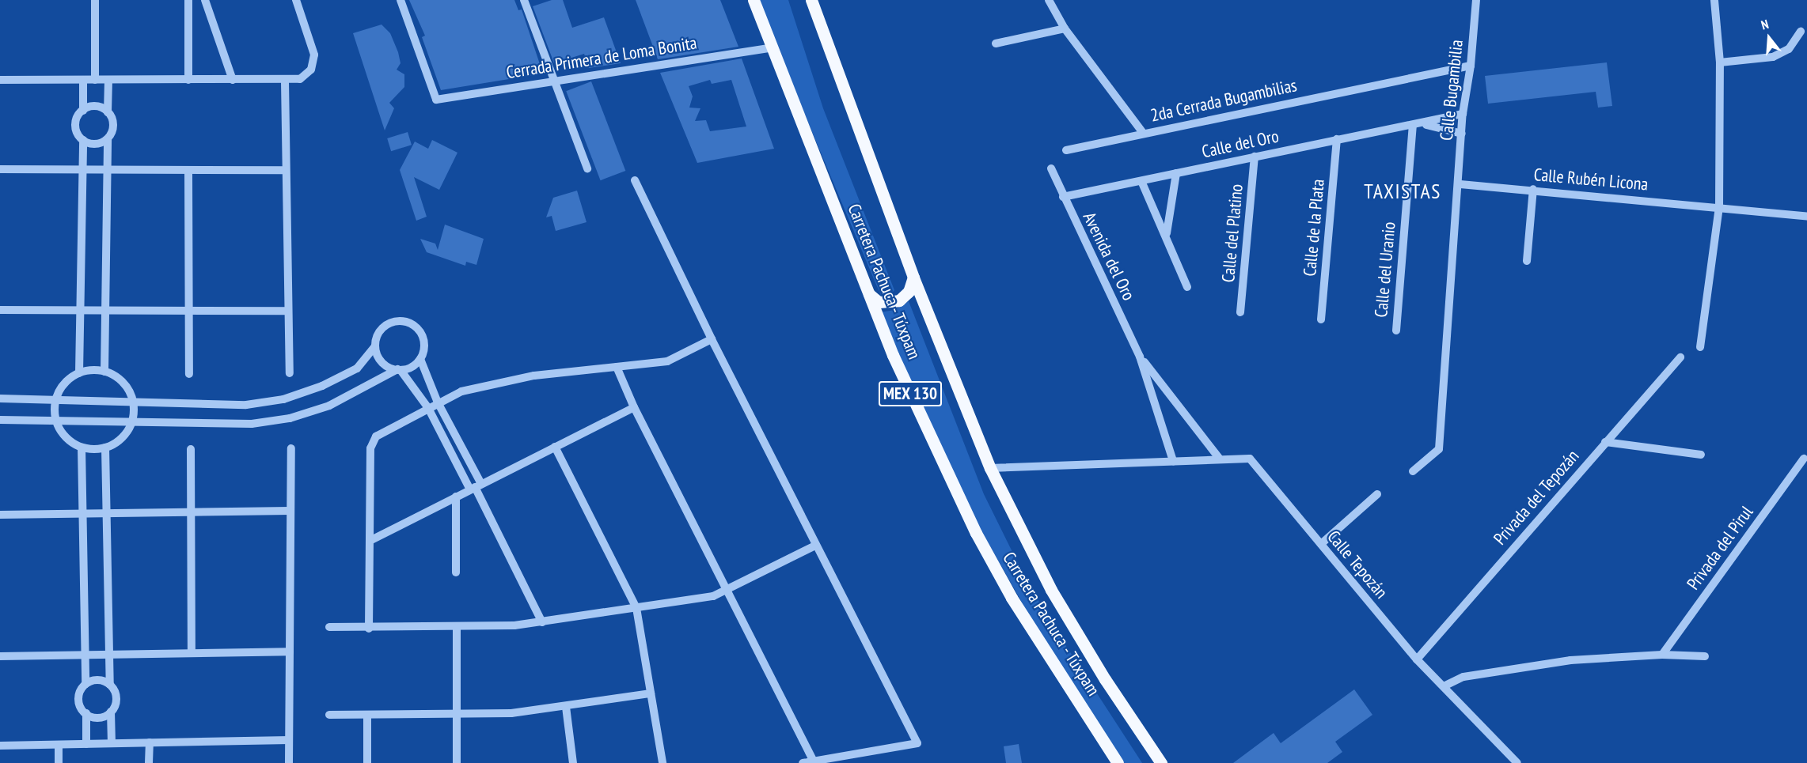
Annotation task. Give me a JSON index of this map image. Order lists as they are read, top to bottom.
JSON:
{
  "streets": {
    "main road": ["Carretera Pachuca - Túxpam", "MEX 130"],
    "street": [
      "Cerrada Primera de Loma Bonita",
      "Calle Bugambilia",
      "2da Cerrada Bugambilias",
      "Calle del Oro",
      "Calle Rubén Licona",
      "Calle de la Plata",
      "Calle del Platino",
      "Avenida del Oro",
      "Calle del Uranio",
      "Privada del Tepozán",
      "Privada del Pirul",
      "Calle Tepozán"
    ]
  },
  "crossings": [
    ["Cerrada Primera de Loma Bonita", "Carretera Pachuca - Túxpam"],
    ["Calle Bugambilia", "2da Cerrada Bugambilias"],
    ["Calle Bugambilia", "Calle del Oro"],
    ["Calle Bugambilia", "Calle Rubén Licona"],
    ["Calle del Oro", "Calle de la Plata"],
    ["Calle del Oro", "Calle del Platino"],
    ["Calle del Oro", "Avenida del Oro"],
    ["Calle del Oro", "Calle del Uranio"],
    ["Avenida del Oro", "Calle Tepozán"],
    ["Privada del Tepozán", "Calle Tepozán"]
  ],
  "districts": ["TAXISTAS"],
  "north": "top"
}
